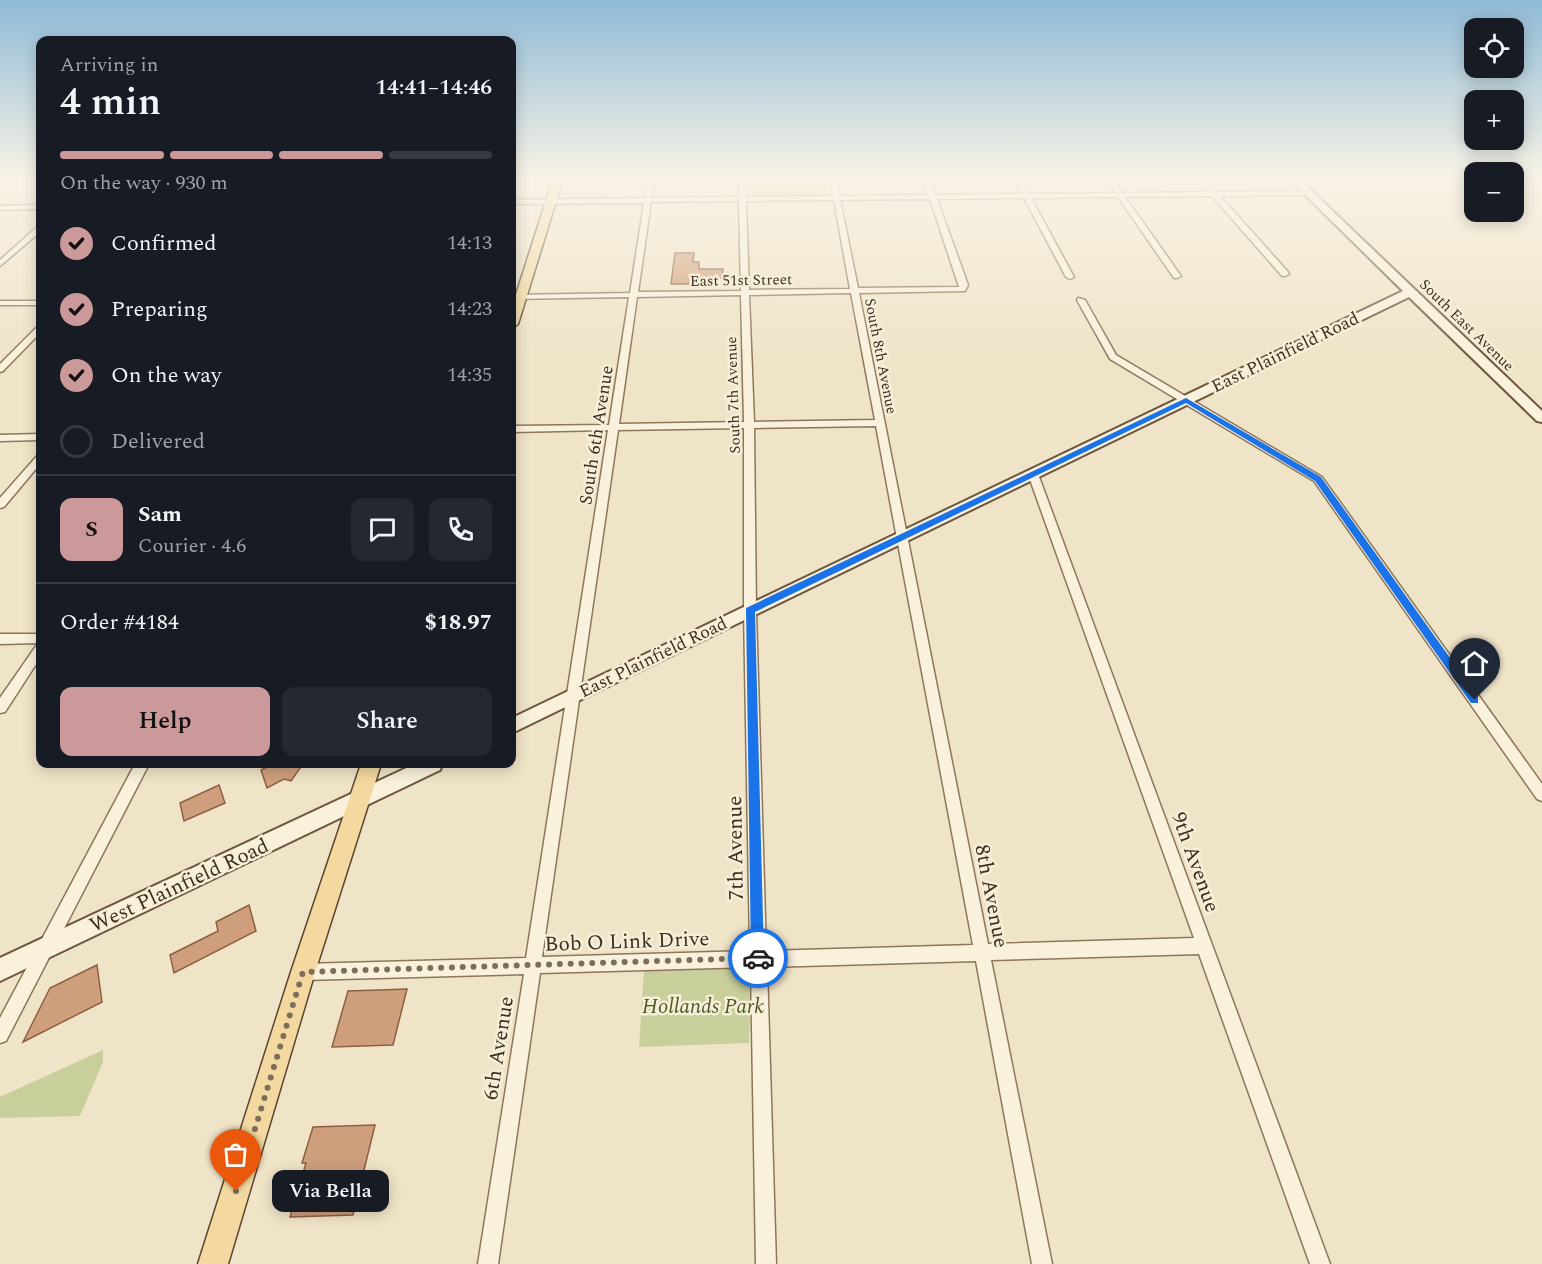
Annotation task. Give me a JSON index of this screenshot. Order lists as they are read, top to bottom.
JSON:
{
  "streets": {
    "main road": ["South East Avenue", "East Plainfield Road", "West Plainfield Road"],
    "street": [
      "East 51st Street",
      "South 8th Avenue",
      "South 7th Avenue",
      "South 6th Avenue",
      "7th Avenue",
      "9th Avenue",
      "8th Avenue",
      "Bob O Link Drive",
      "6th Avenue"
    ]
  },
  "crossings": [
    ["East 51st Street", "South 8th Avenue"],
    ["East 51st Street", "South 7th Avenue"],
    ["East 51st Street", "South 6th Avenue"],
    ["South East Avenue", "East Plainfield Road"],
    ["East Plainfield Road", "South 8th Avenue"],
    ["East Plainfield Road", "South 7th Avenue"],
    ["East Plainfield Road", "South 6th Avenue"],
    ["East Plainfield Road", "7th Avenue"],
    ["East Plainfield Road", "9th Avenue"],
    ["East Plainfield Road", "8th Avenue"],
    ["East Plainfield Road", "6th Avenue"],
    ["South 8th Avenue", "8th Avenue"],
    ["South 7th Avenue", "7th Avenue"],
    ["South 6th Avenue", "6th Avenue"],
    ["7th Avenue", "Bob O Link Drive"],
    ["9th Avenue", "Bob O Link Drive"],
    ["8th Avenue", "Bob O Link Drive"],
    ["Bob O Link Drive", "6th Avenue"]
  ],
  "parks": ["Hollands Park"],
  "places": ["Via Bella"],
  "page": {
    "map_buttons": ["+", "−"],
    "heading": ["4 min", "Arriving in", "14:41–14:46"],
    "panel": [
      "Sam",
      "Courier · 4.6",
      "Order #4184",
      "$18.97"
    ],
    "bar": "On the way · 930 m",
    "list": [
      ["Confirmed", "14:13"],
      ["Preparing", "14:23"],
      ["On the way", "14:35"],
      "Delivered"
    ],
    "round": "S",
    "buttons": ["Help", "Share"],
    "bubble": "Via Bella"
  }
}
